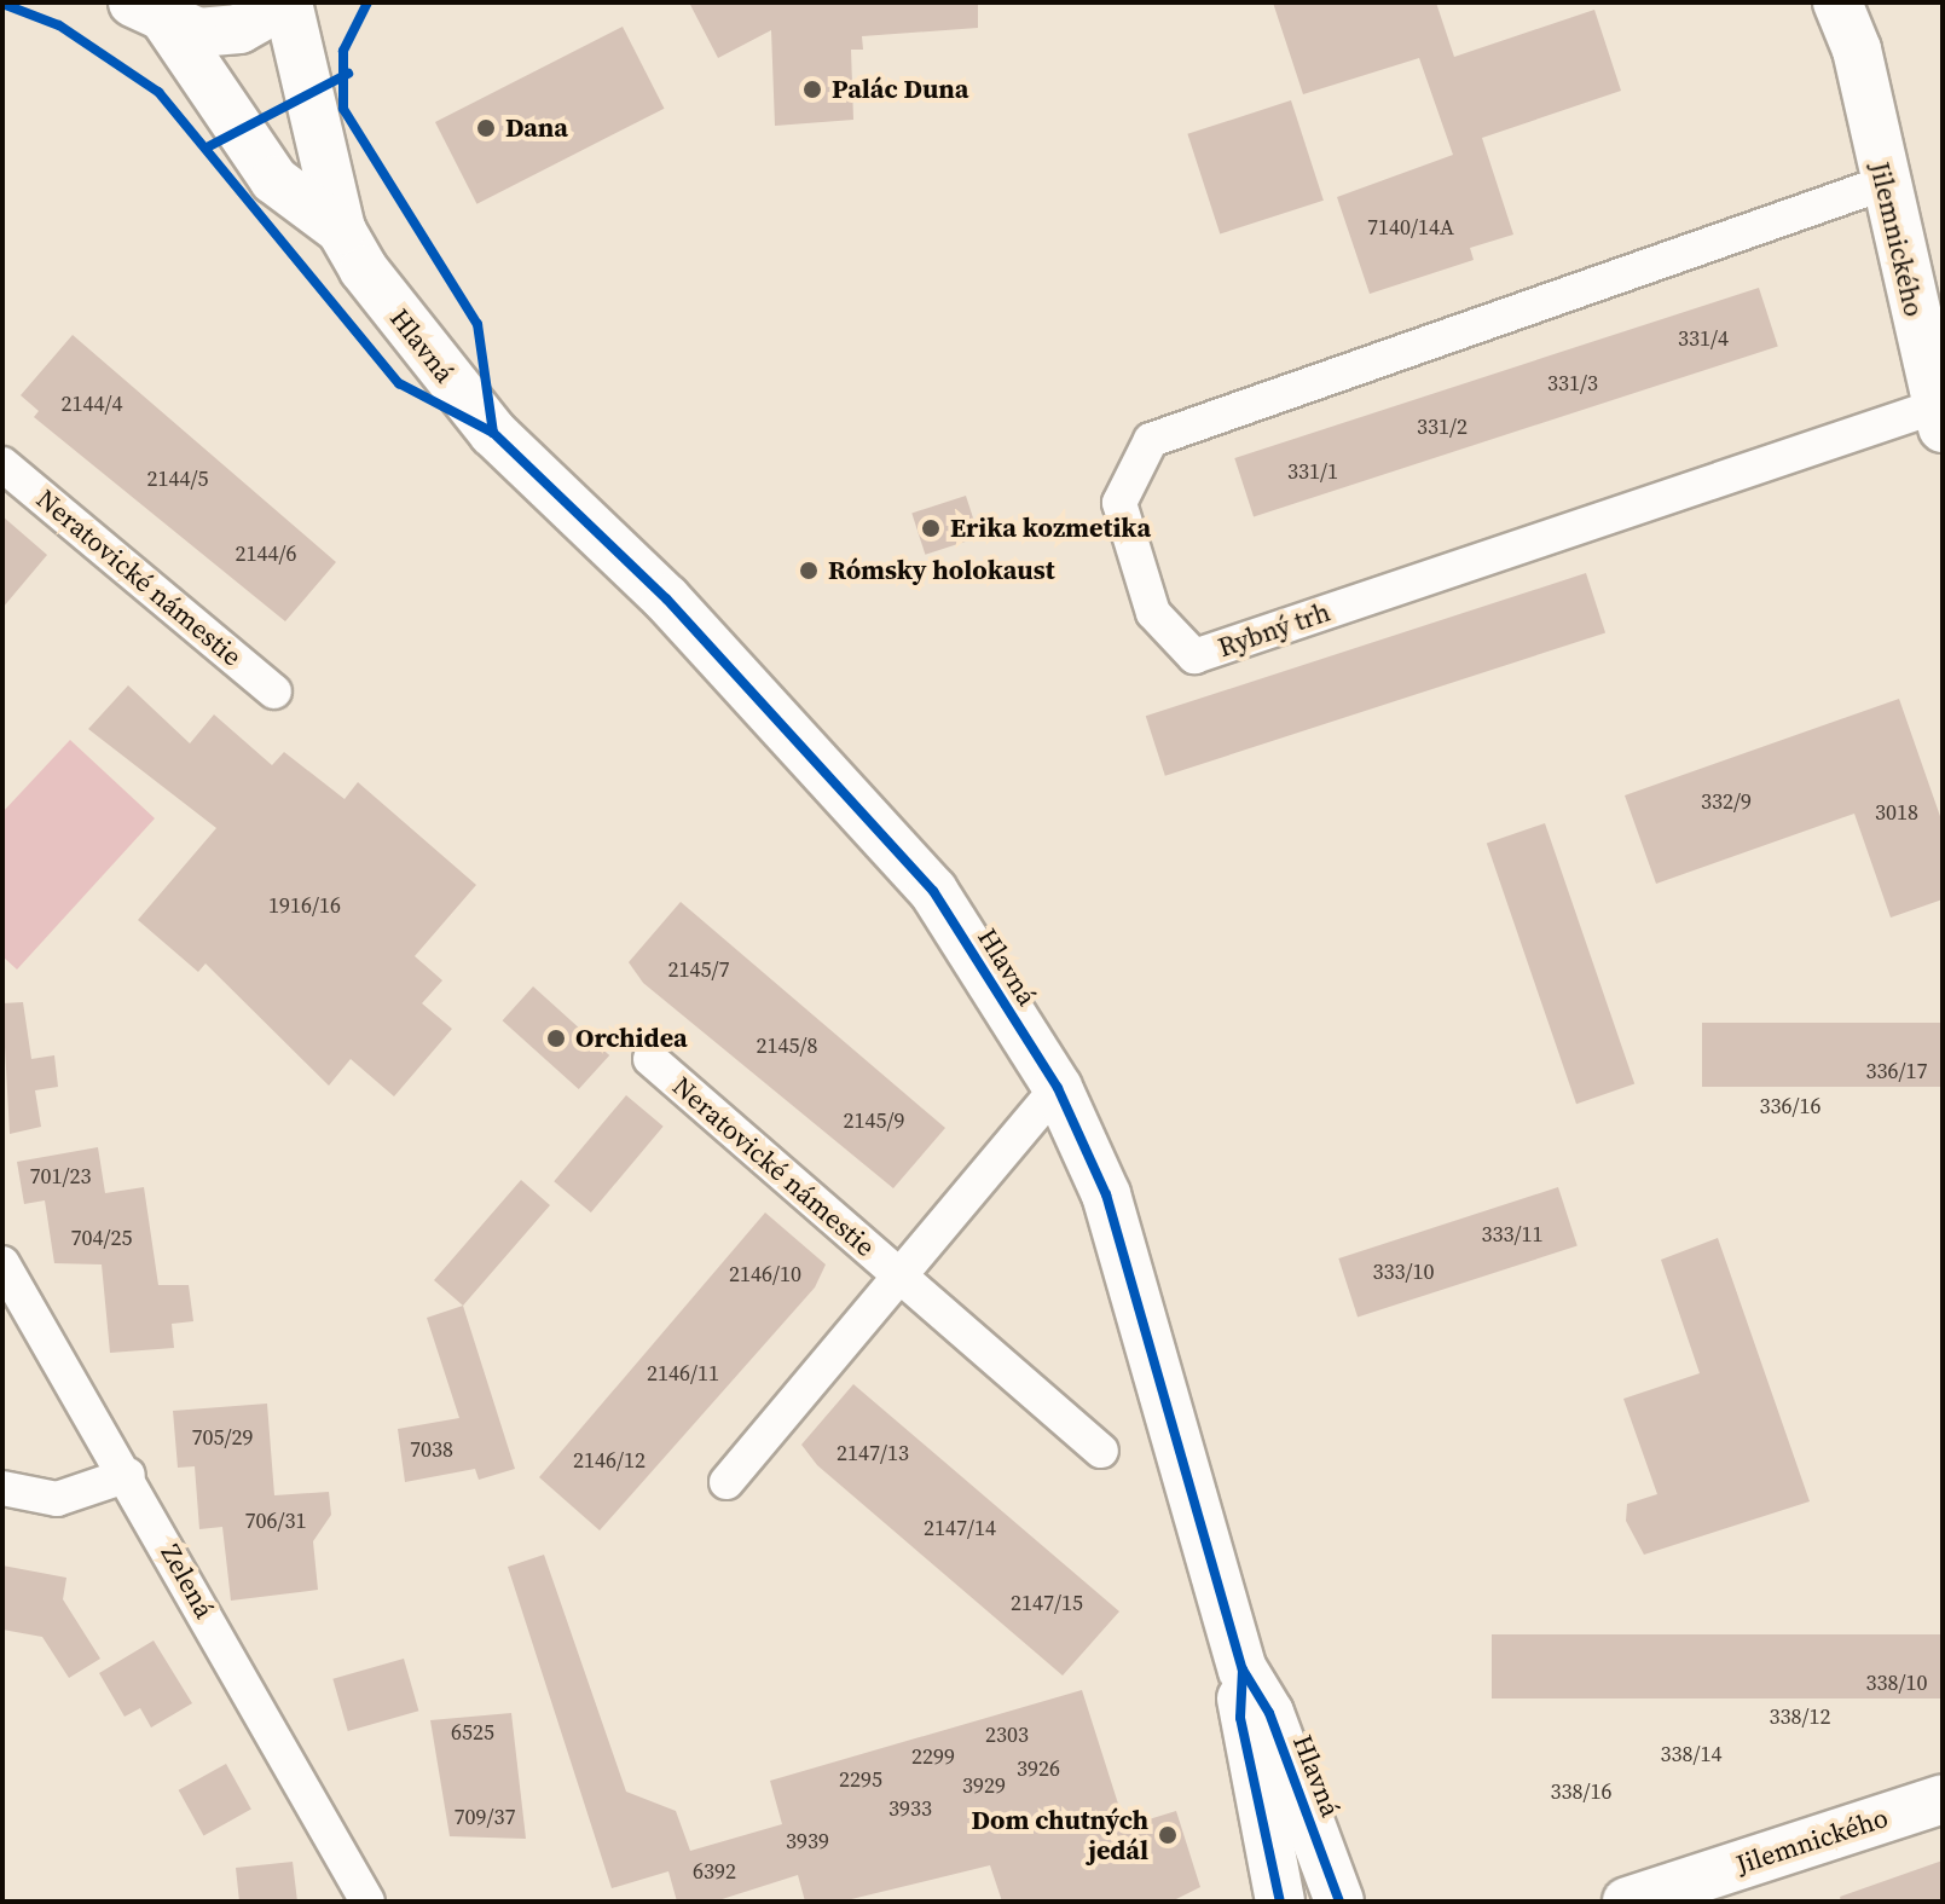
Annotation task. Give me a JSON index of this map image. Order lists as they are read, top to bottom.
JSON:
{
  "streets": {
    "main road": ["Jilemnického", "Hlavná"],
    "street": ["Neratovické námestie", "Rybný trh", "Zelená"]
  },
  "crossings": [
    ["Jilemnického", "Rybný trh"],
    ["Hlavná", "Neratovické námestie"]
  ],
  "places": [
    "Palác Duna",
    "Dana",
    "Erika kozmetika",
    "Rómsky holokaust",
    "Orchidea",
    "Dom chutných jedál"
  ],
  "house_numbers": [
    "7140/14A",
    "331/4",
    "331/3",
    "2144/4",
    "331/2",
    "331/1",
    "2144/5",
    "2144/6",
    "332/9",
    "3018",
    "1916/16",
    "2145/7",
    "2145/8",
    "336/17",
    "336/16",
    "2145/9",
    "701/23",
    "333/11",
    "704/25",
    "333/10",
    "2146/10",
    "2146/11",
    "705/29",
    "7038",
    "2147/13",
    "2146/12",
    "706/31",
    "2147/14",
    "2147/15",
    "338/10",
    "338/12",
    "6525",
    "2303",
    "338/14",
    "2299",
    "3926",
    "2295",
    "3929",
    "338/16",
    "3933",
    "709/37",
    "3939",
    "6392"
  ]
}
